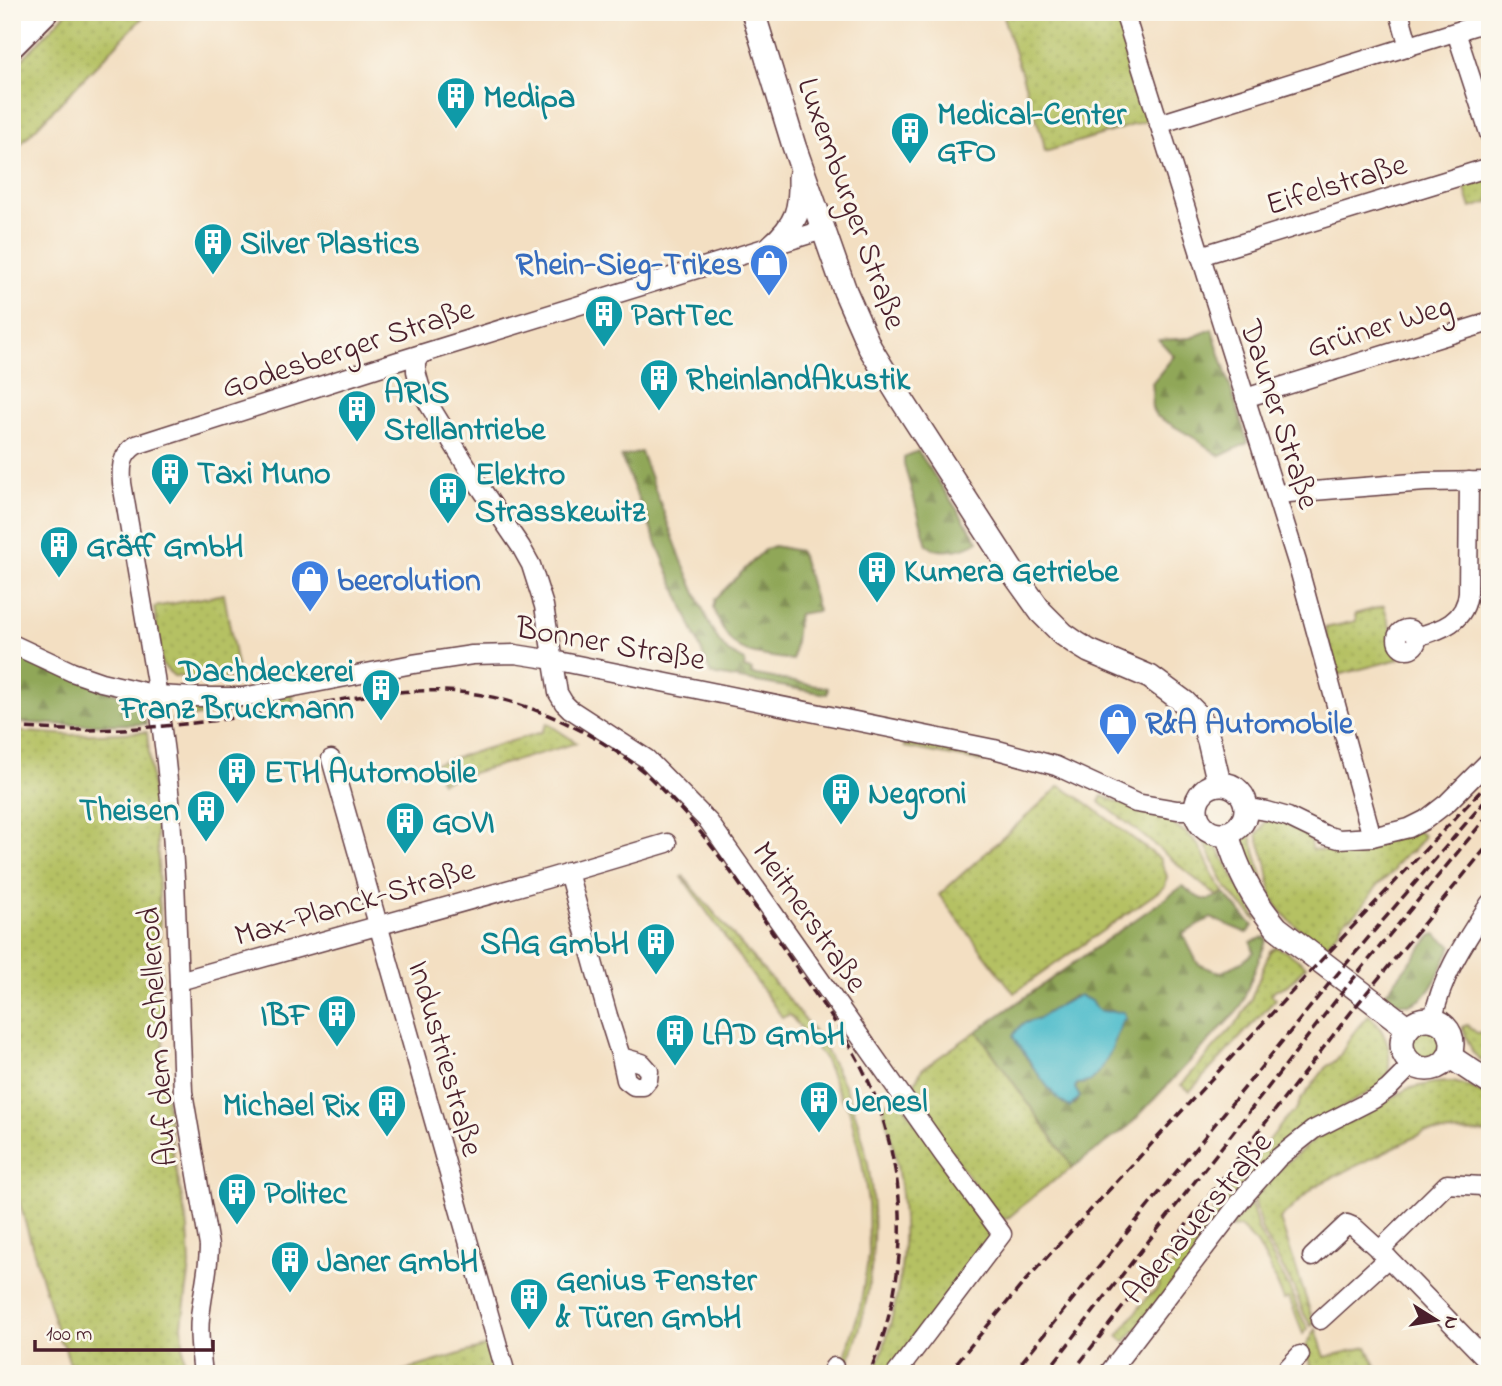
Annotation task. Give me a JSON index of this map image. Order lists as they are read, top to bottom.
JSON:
{
  "streets": {
    "main road": ["Luxemburger Straße"],
    "street": [
      "Eifelstraße",
      "Grüner Weg",
      "Godesberger Straße",
      "Dauner Straße",
      "Bonner Straße",
      "Max-Planck-Straße",
      "Meitnerstraße",
      "Auf dem Schellerod",
      "Industriestraße",
      "Adenauerstraße"
    ]
  },
  "crossings": [
    ["Eifelstraße", "Dauner Straße"],
    ["Luxemburger Straße", "Godesberger Straße"],
    ["Luxemburger Straße", "Bonner Straße"],
    ["Grüner Weg", "Dauner Straße"],
    ["Godesberger Straße", "Bonner Straße"],
    ["Godesberger Straße", "Meitnerstraße"],
    ["Godesberger Straße", "Auf dem Schellerod"],
    ["Bonner Straße", "Meitnerstraße"],
    ["Bonner Straße", "Auf dem Schellerod"],
    ["Max-Planck-Straße", "Auf dem Schellerod"],
    ["Max-Planck-Straße", "Industriestraße"]
  ],
  "places": {
    "building": [
      "Medipa",
      "Medical-Center GFO",
      "Silver Plastics",
      "PartTec",
      "RheinlandAkustik",
      "ARIS Stellantriebe",
      "Taxi Muno",
      "Elektro Strasskewitz",
      "Gräff GmbH",
      "Kumera Getriebe",
      "Dachdeckerei Franz Bruckmann",
      "ETH Automobile",
      "Negroni",
      "Theisen",
      "GOVI",
      "SAG GmbH",
      "IBF",
      "LAD GmbH",
      "Jenesl",
      "Michael Rix",
      "Politec",
      "Janer GmbH",
      "Genius Fenster & Türen GmbH"
    ],
    "shop": ["Rhein-Sieg-Trikes", "beerolution", "R&A Automobile"]
  },
  "scale_bar": "100 m",
  "north": "right"
}
